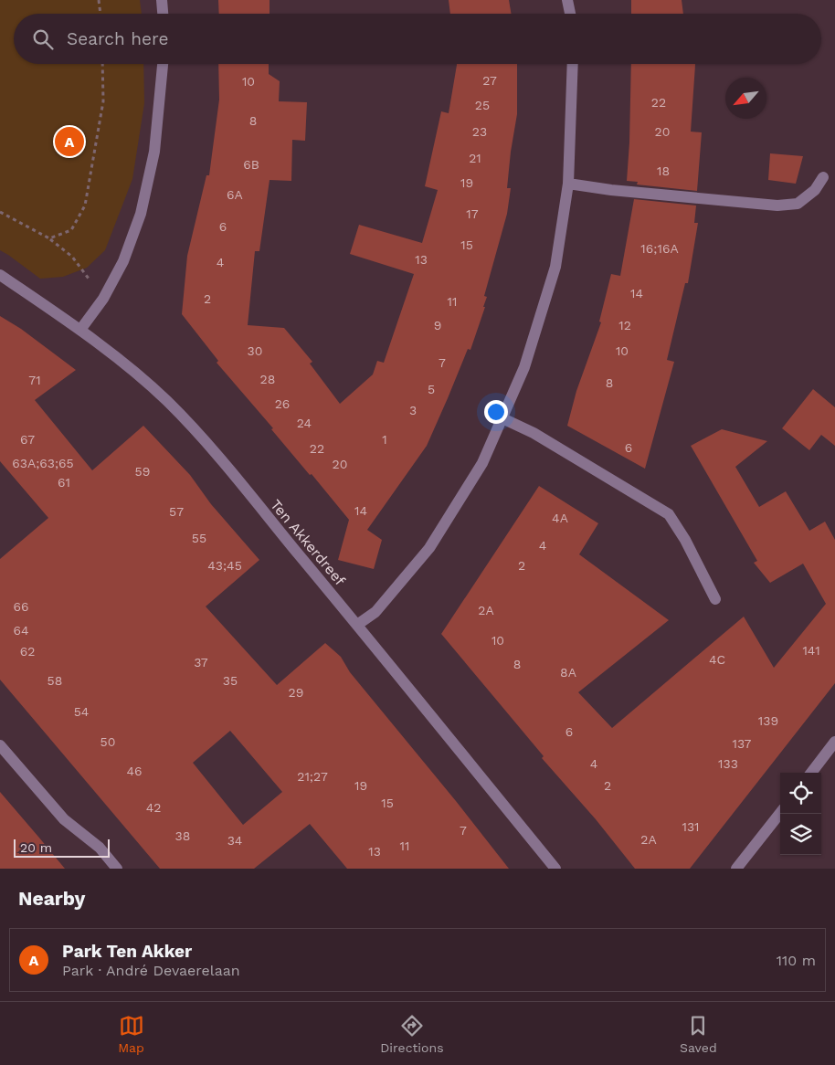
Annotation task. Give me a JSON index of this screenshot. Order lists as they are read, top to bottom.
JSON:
{
  "streets": {
    "street": ["Ten Akkerdreef"]
  },
  "house_numbers": [
    "27",
    "10",
    "22",
    "25",
    "8",
    "23",
    "20",
    "21",
    "6B",
    "18",
    "19",
    "6A",
    "17",
    "6",
    "15",
    "16;16A",
    "13",
    "4",
    "14",
    "2",
    "11",
    "9",
    "12",
    "30",
    "10",
    "7",
    "28",
    "71",
    "8",
    "5",
    "26",
    "3",
    "24",
    "67",
    "1",
    "6",
    "22",
    "63A;63;65",
    "20",
    "59",
    "61",
    "14",
    "57",
    "4A",
    "55",
    "4",
    "43;45",
    "2",
    "66",
    "2A",
    "64",
    "10",
    "141",
    "62",
    "4C",
    "37",
    "8",
    "8A",
    "58",
    "35",
    "29",
    "54",
    "139",
    "6",
    "50",
    "137",
    "4",
    "133",
    "46",
    "21;27",
    "19",
    "2",
    "15",
    "42",
    "131",
    "7",
    "38",
    "2A",
    "34",
    "11",
    "13"
  ],
  "scale_bar": "20 m",
  "north": "bottom left",
  "page": {
    "search": "Search here",
    "pins": "A",
    "scale": "20 m",
    "heading": "Nearby",
    "list": [
      {
        "mark": "A",
        "name": "Park Ten Akker",
        "note": "Park · André Devaerelaan",
        "value": "110 m"
      }
    ],
    "nav": ["Map", "Directions", "Saved"]
  }
}
